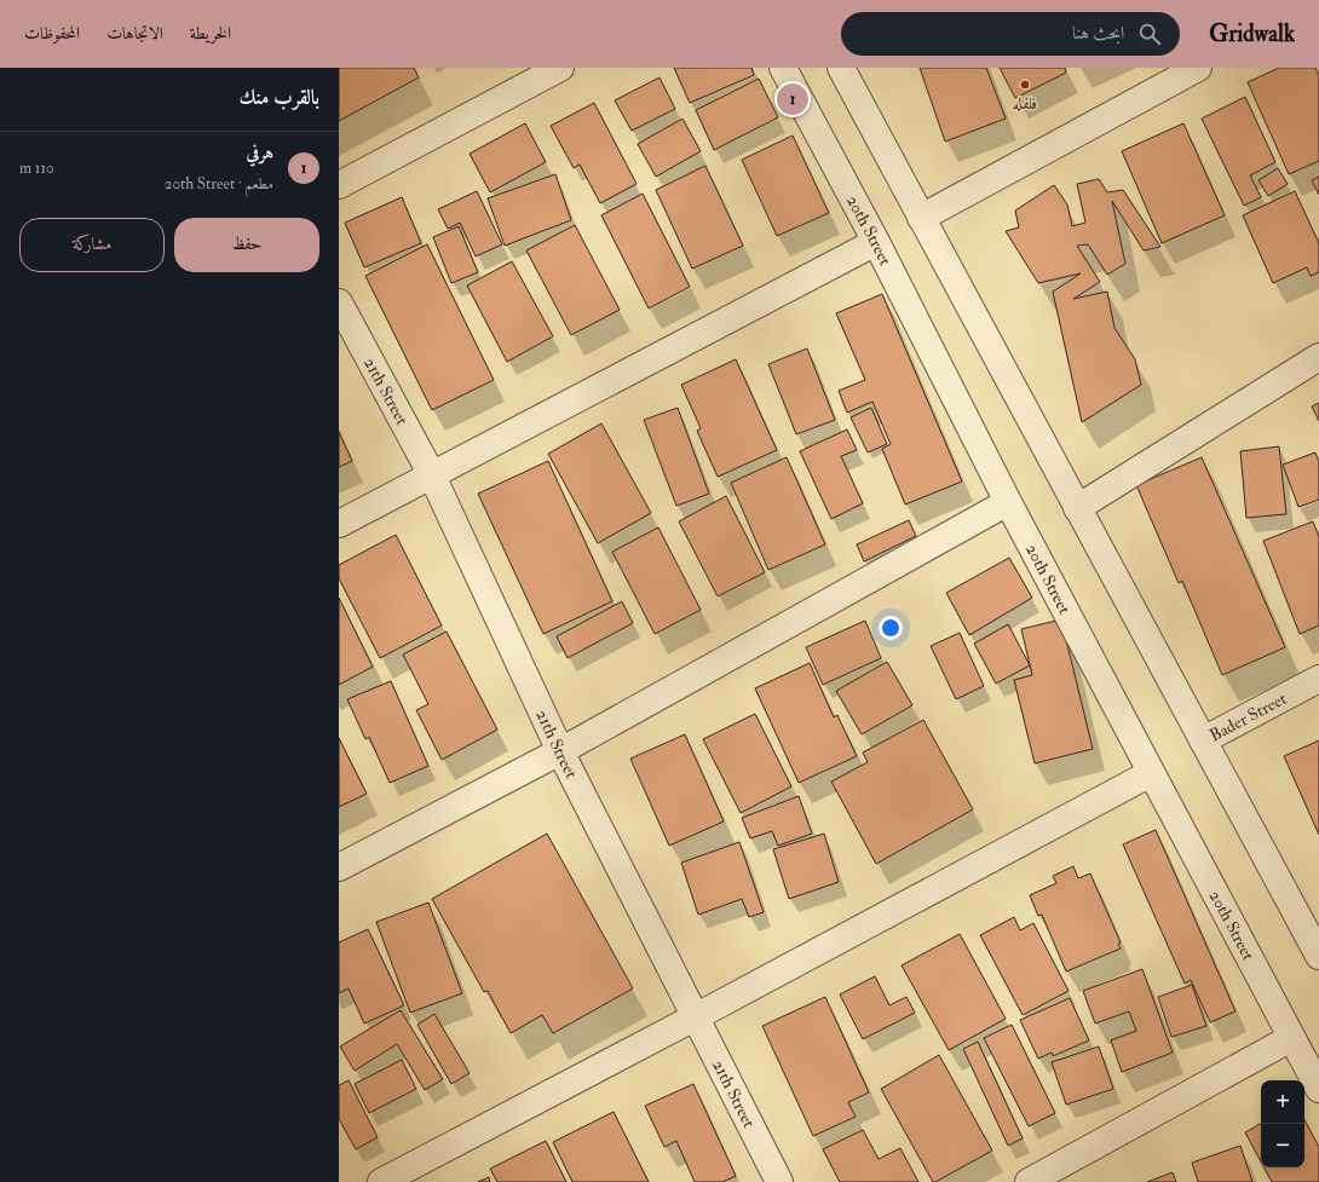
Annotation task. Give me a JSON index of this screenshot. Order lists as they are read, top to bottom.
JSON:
{
  "streets": {
    "street": ["20th Street", "21th Street", "Bader Street"]
  },
  "places": ["فلفله"],
  "page": {
    "header": "Gridwalk",
    "search": "ابحث هنا",
    "nav": ["الخريطة", "الاتجاهات", "المحفوظات"],
    "heading": "بالقرب منك",
    "pins": "1",
    "list": [
      {
        "mark": "1",
        "name": "هرفي",
        "note": "مطعم · 20th Street",
        "value": "110 m"
      }
    ],
    "buttons": ["حفظ", "مشاركة"],
    "map_buttons": ["+", "−"]
  }
}
